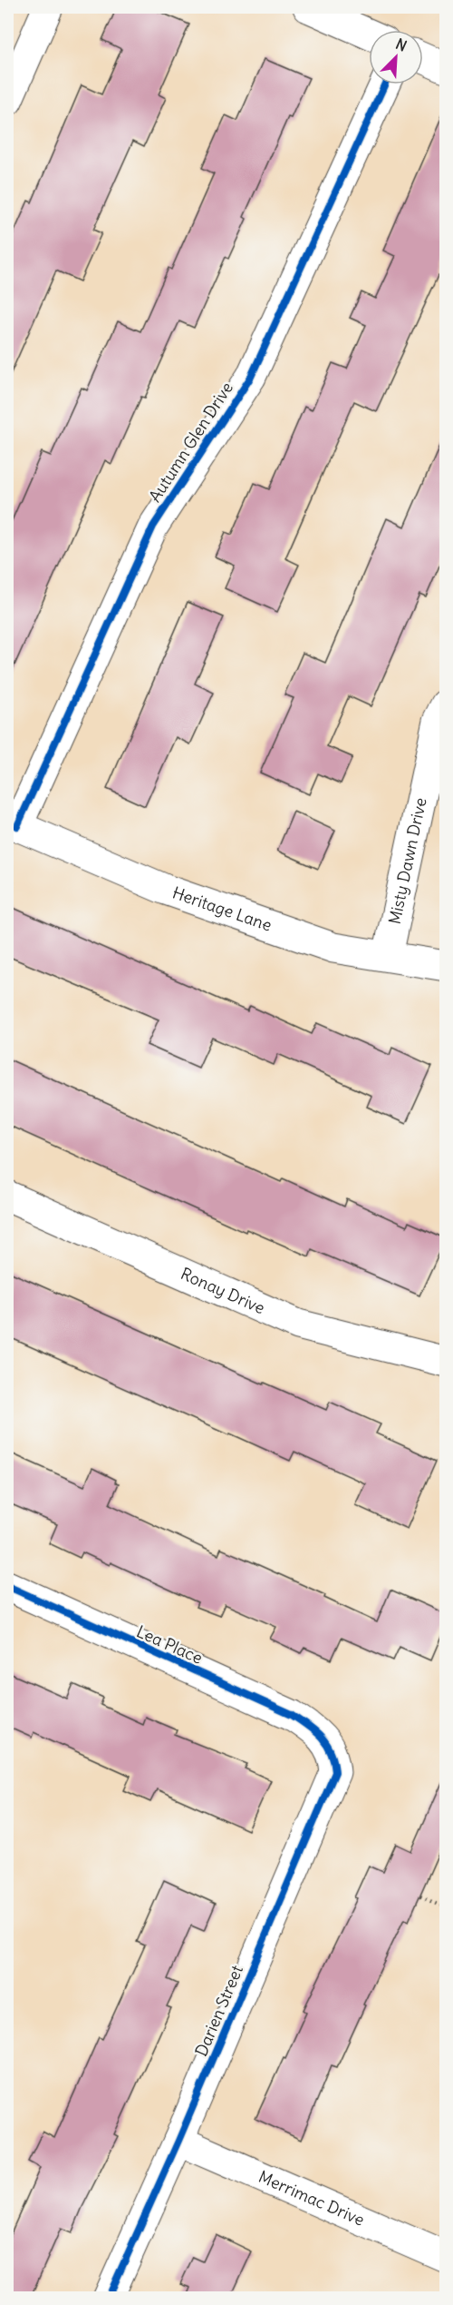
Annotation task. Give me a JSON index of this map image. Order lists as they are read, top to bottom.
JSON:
{
  "streets": {
    "street": [
      "Autumn Glen Drive",
      "Misty Dawn Drive",
      "Heritage Lane",
      "Ronay Drive",
      "Lea Place",
      "Darien Street",
      "Merrimac Drive"
    ]
  },
  "crossings": [
    ["Autumn Glen Drive", "Heritage Lane"],
    ["Misty Dawn Drive", "Heritage Lane"],
    ["Lea Place", "Darien Street"],
    ["Darien Street", "Merrimac Drive"]
  ],
  "north": "top right"
}
